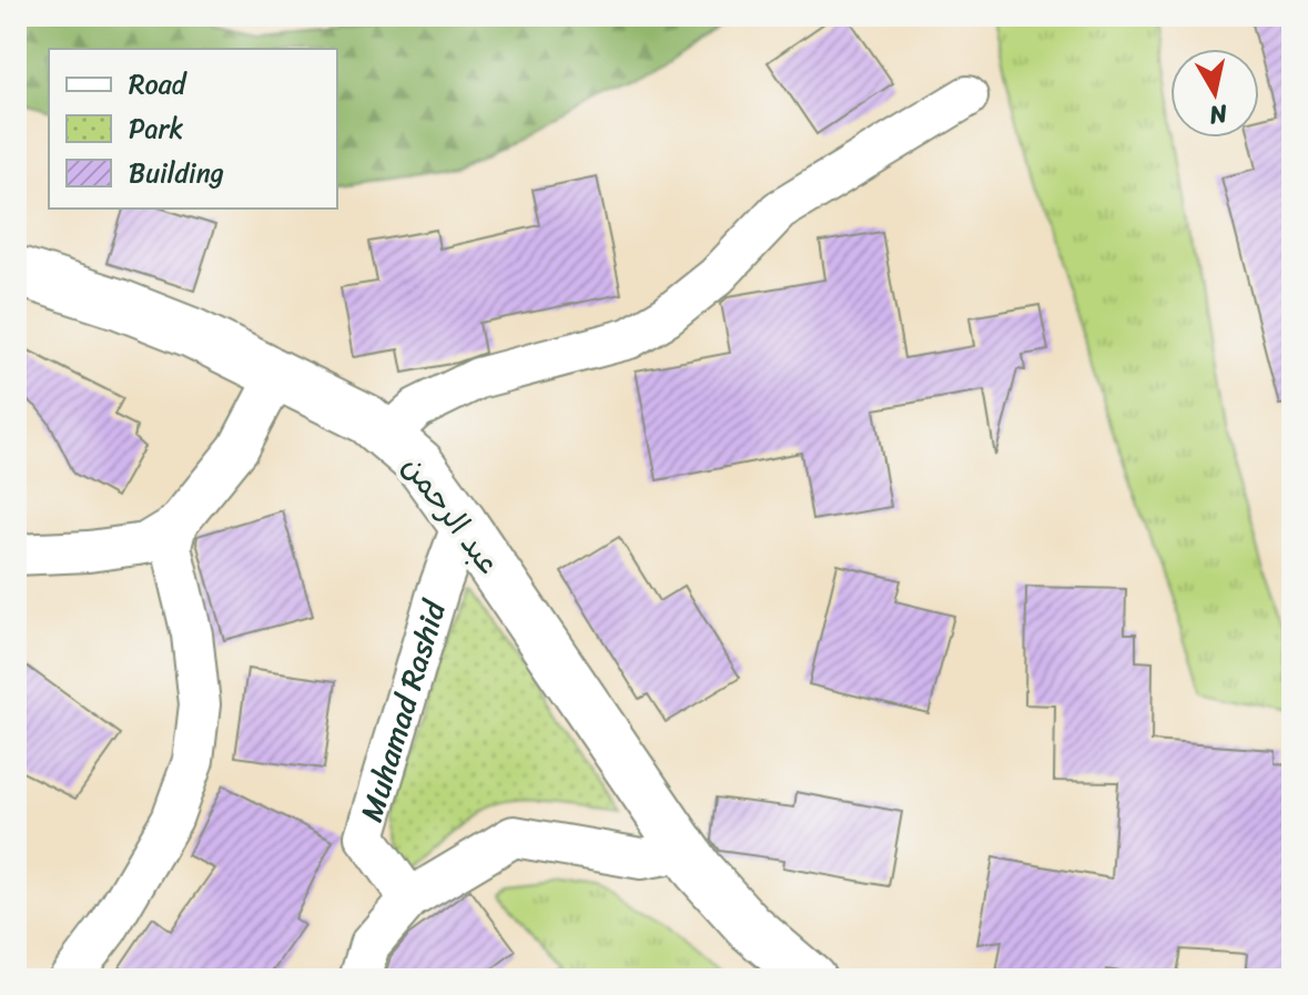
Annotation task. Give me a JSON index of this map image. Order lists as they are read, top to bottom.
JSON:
{
  "streets": {
    "street": ["عبد الرحمن", "Muhamad Rashid"]
  },
  "crossings": [
    ["عبد الرحمن", "Muhamad Rashid"]
  ],
  "legend": ["Road", "Park", "Building"],
  "north": "bottom"
}
